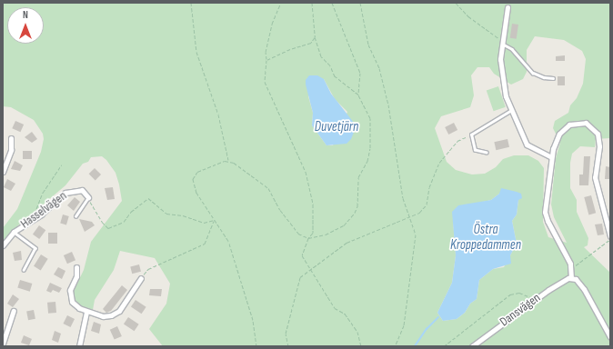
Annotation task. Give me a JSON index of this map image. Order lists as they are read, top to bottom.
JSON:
{
  "streets": {
    "street": ["Hasselvägen", "Dansvägen"]
  },
  "water": ["Duvetjärn", "Östra Kroppedammen"],
  "north": "top"
}
